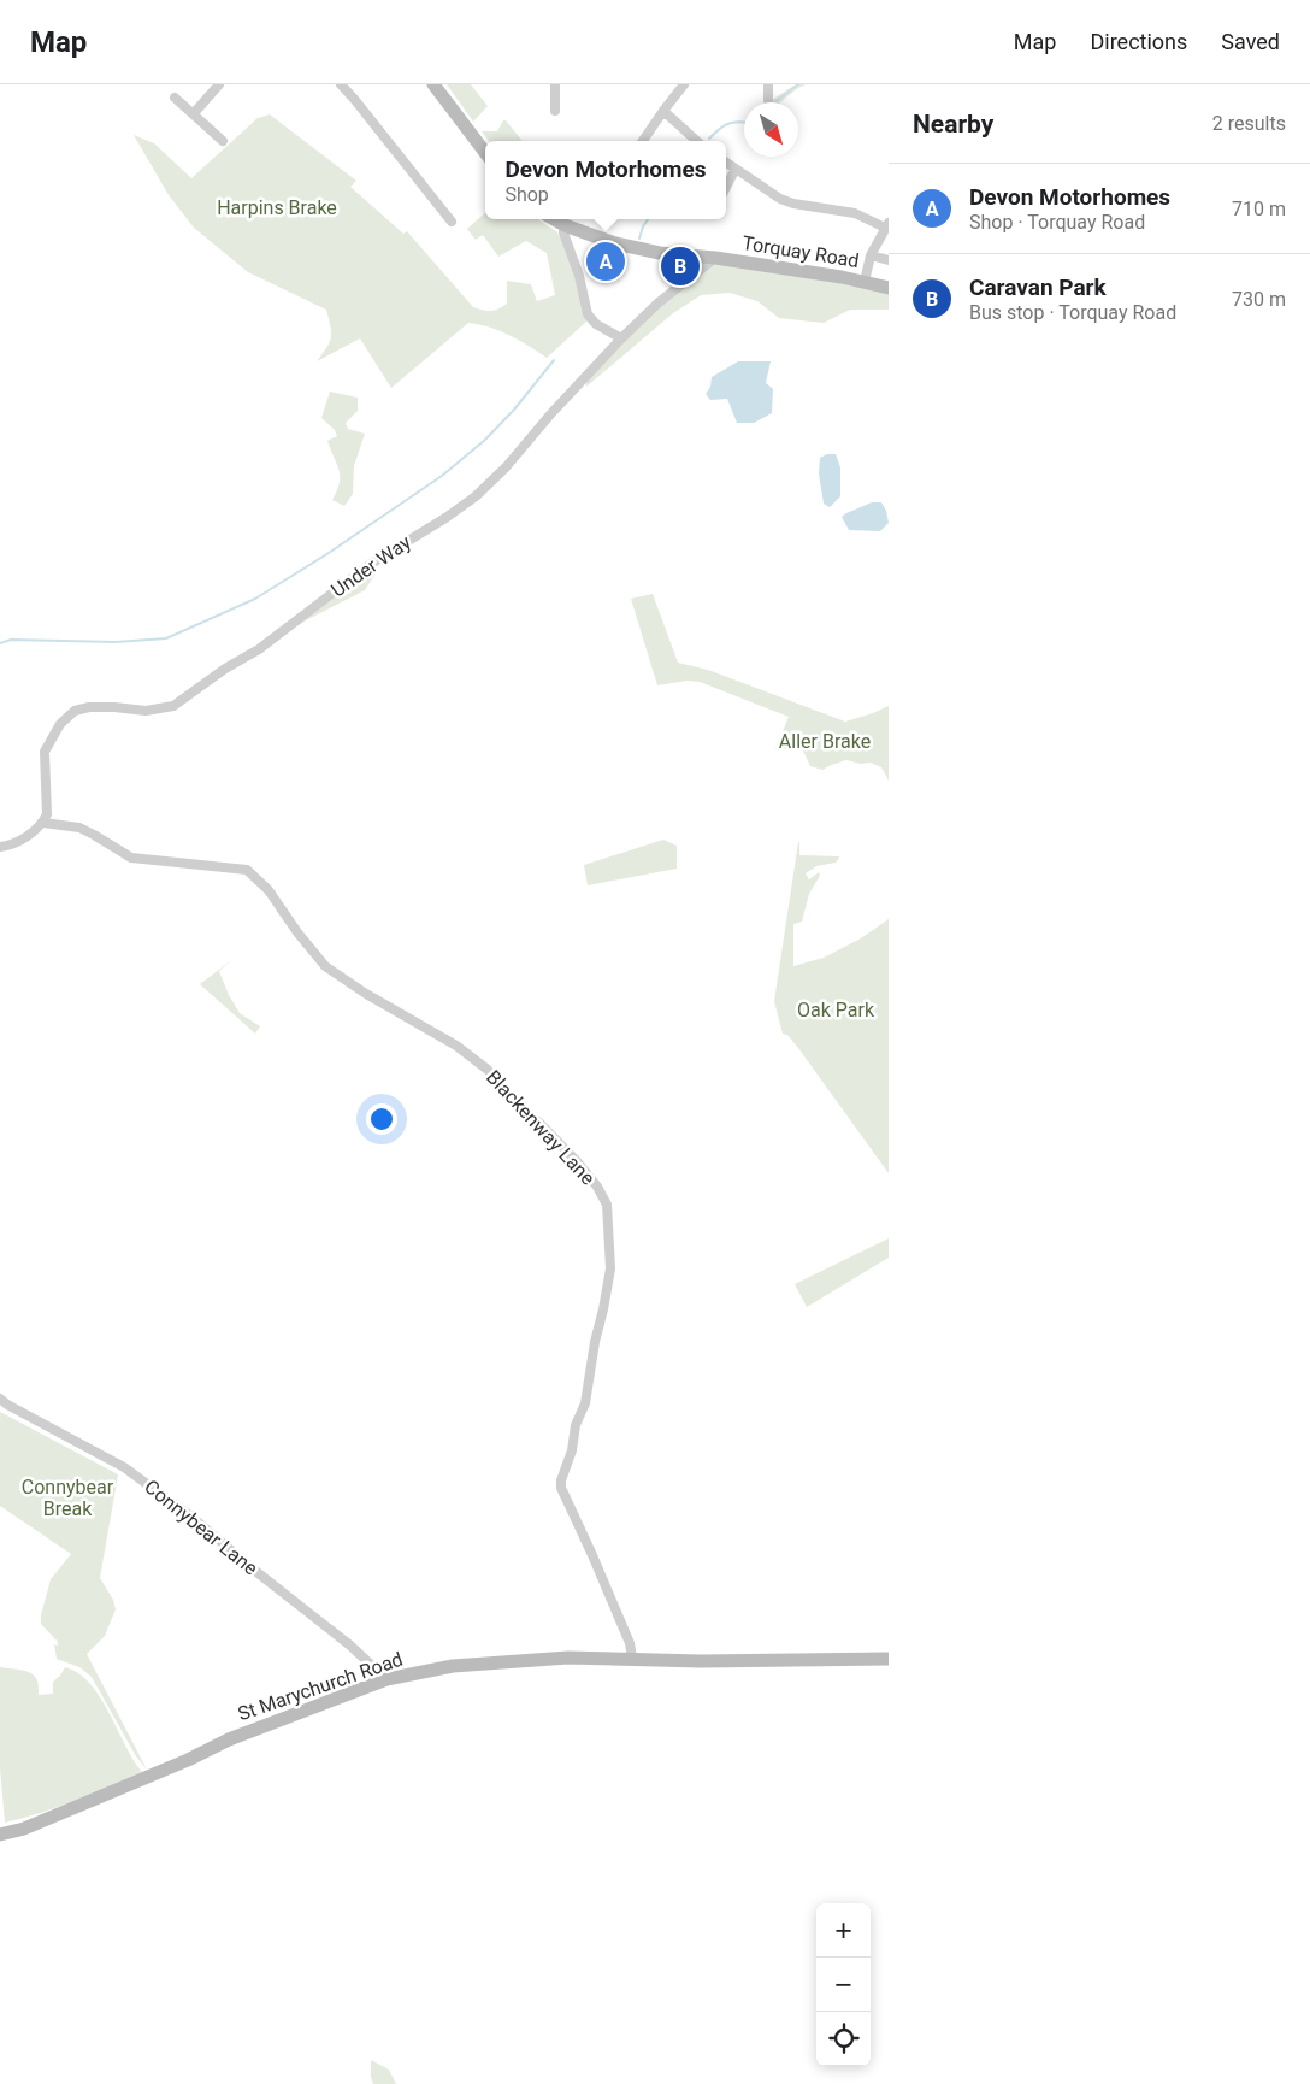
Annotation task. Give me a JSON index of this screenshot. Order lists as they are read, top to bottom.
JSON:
{
  "streets": {
    "street": [
      "Torquay Road",
      "Under Way",
      "Blackenway Lane",
      "Connybear Lane",
      "St Marychurch Road"
    ]
  },
  "crossings": [
    ["Torquay Road", "Under Way"],
    ["Under Way", "Blackenway Lane"],
    ["Blackenway Lane", "St Marychurch Road"],
    ["Connybear Lane", "St Marychurch Road"]
  ],
  "parks": [
    "Harpins Brake",
    "Aller Brake",
    "Oak Park",
    "Connybear Break"
  ],
  "north": "bottom right",
  "page": {
    "header": "Map",
    "nav": ["Map", "Directions", "Saved"],
    "heading": ["Nearby", "2 results"],
    "popup": ["Devon Motorhomes", "Shop"],
    "list": [
      {
        "mark": "A",
        "name": "Devon Motorhomes",
        "note": "Shop · Torquay Road",
        "value": "710 m"
      },
      {
        "mark": "B",
        "name": "Caravan Park",
        "note": "Bus stop · Torquay Road",
        "value": "730 m"
      }
    ],
    "pins": ["A", "B"],
    "map_buttons": ["+", "−"]
  }
}
